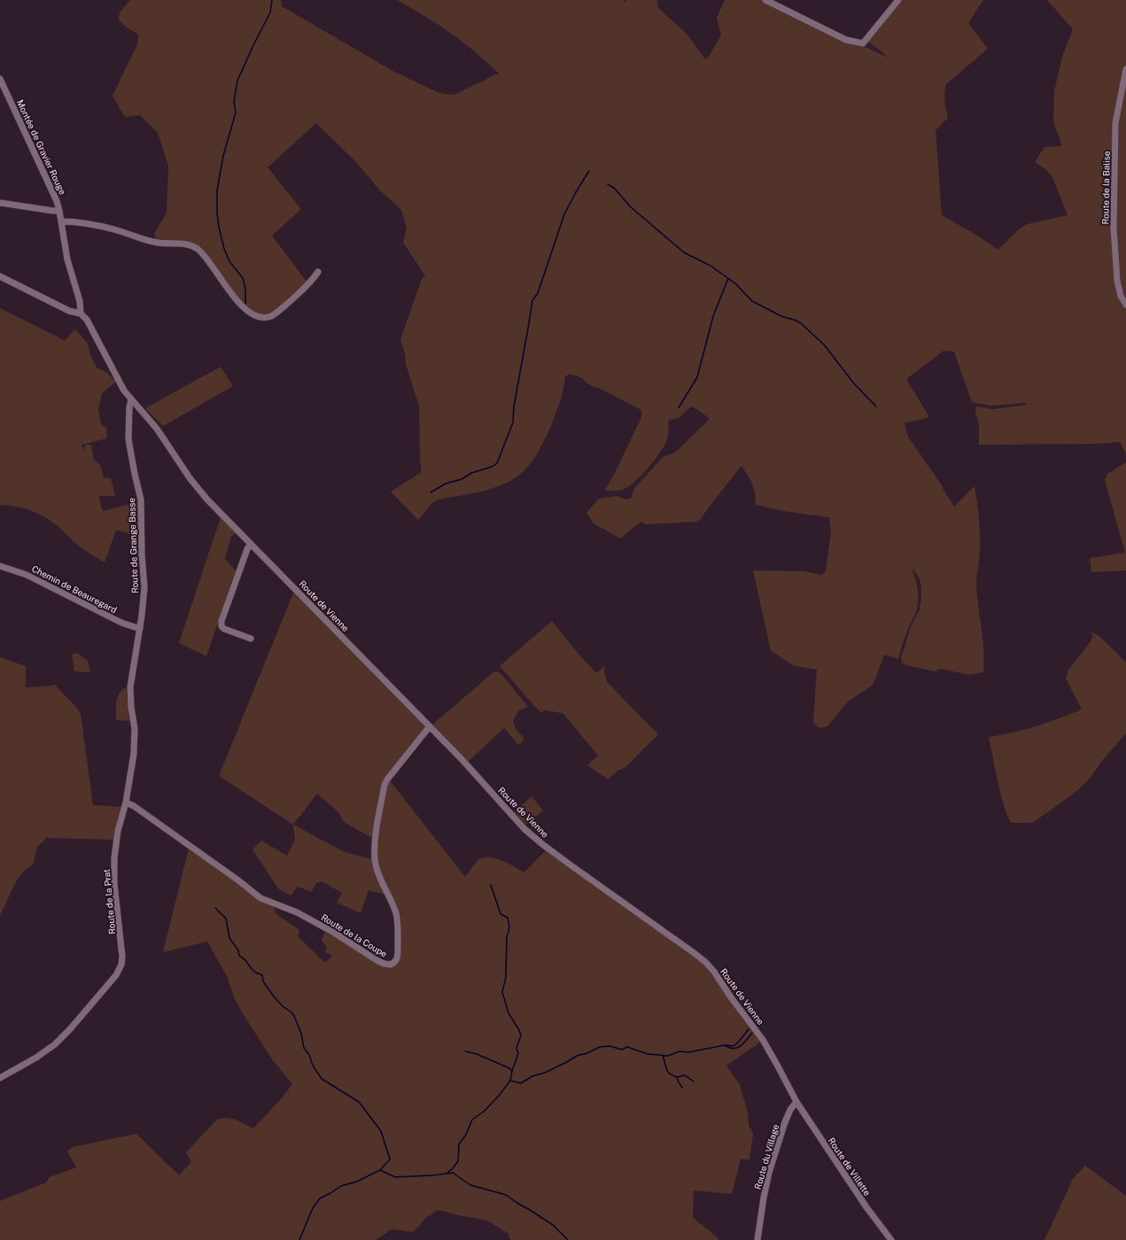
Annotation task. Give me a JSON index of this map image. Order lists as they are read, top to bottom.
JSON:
{
  "streets": {
    "street": [
      "Montée de Gravier Rouge",
      "Route de la Balise",
      "Route de Grange Basse",
      "Chemin de Beauregard",
      "Route de Vienne",
      "Route de la Prat",
      "Route de la Coupe",
      "Route du Village",
      "Route de Villette"
    ]
  },
  "crossings": [
    ["Montée de Gravier Rouge", "Route de Grange Basse"],
    ["Montée de Gravier Rouge", "Route de Vienne"],
    ["Route de Grange Basse", "Chemin de Beauregard"],
    ["Route de Grange Basse", "Route de Vienne"],
    ["Route de Grange Basse", "Route de la Prat"],
    ["Chemin de Beauregard", "Route de la Prat"],
    ["Route de Vienne", "Route de la Coupe"],
    ["Route de Vienne", "Route du Village"],
    ["Route de Vienne", "Route de Villette"],
    ["Route de la Prat", "Route de la Coupe"],
    ["Route du Village", "Route de Villette"]
  ]
}
